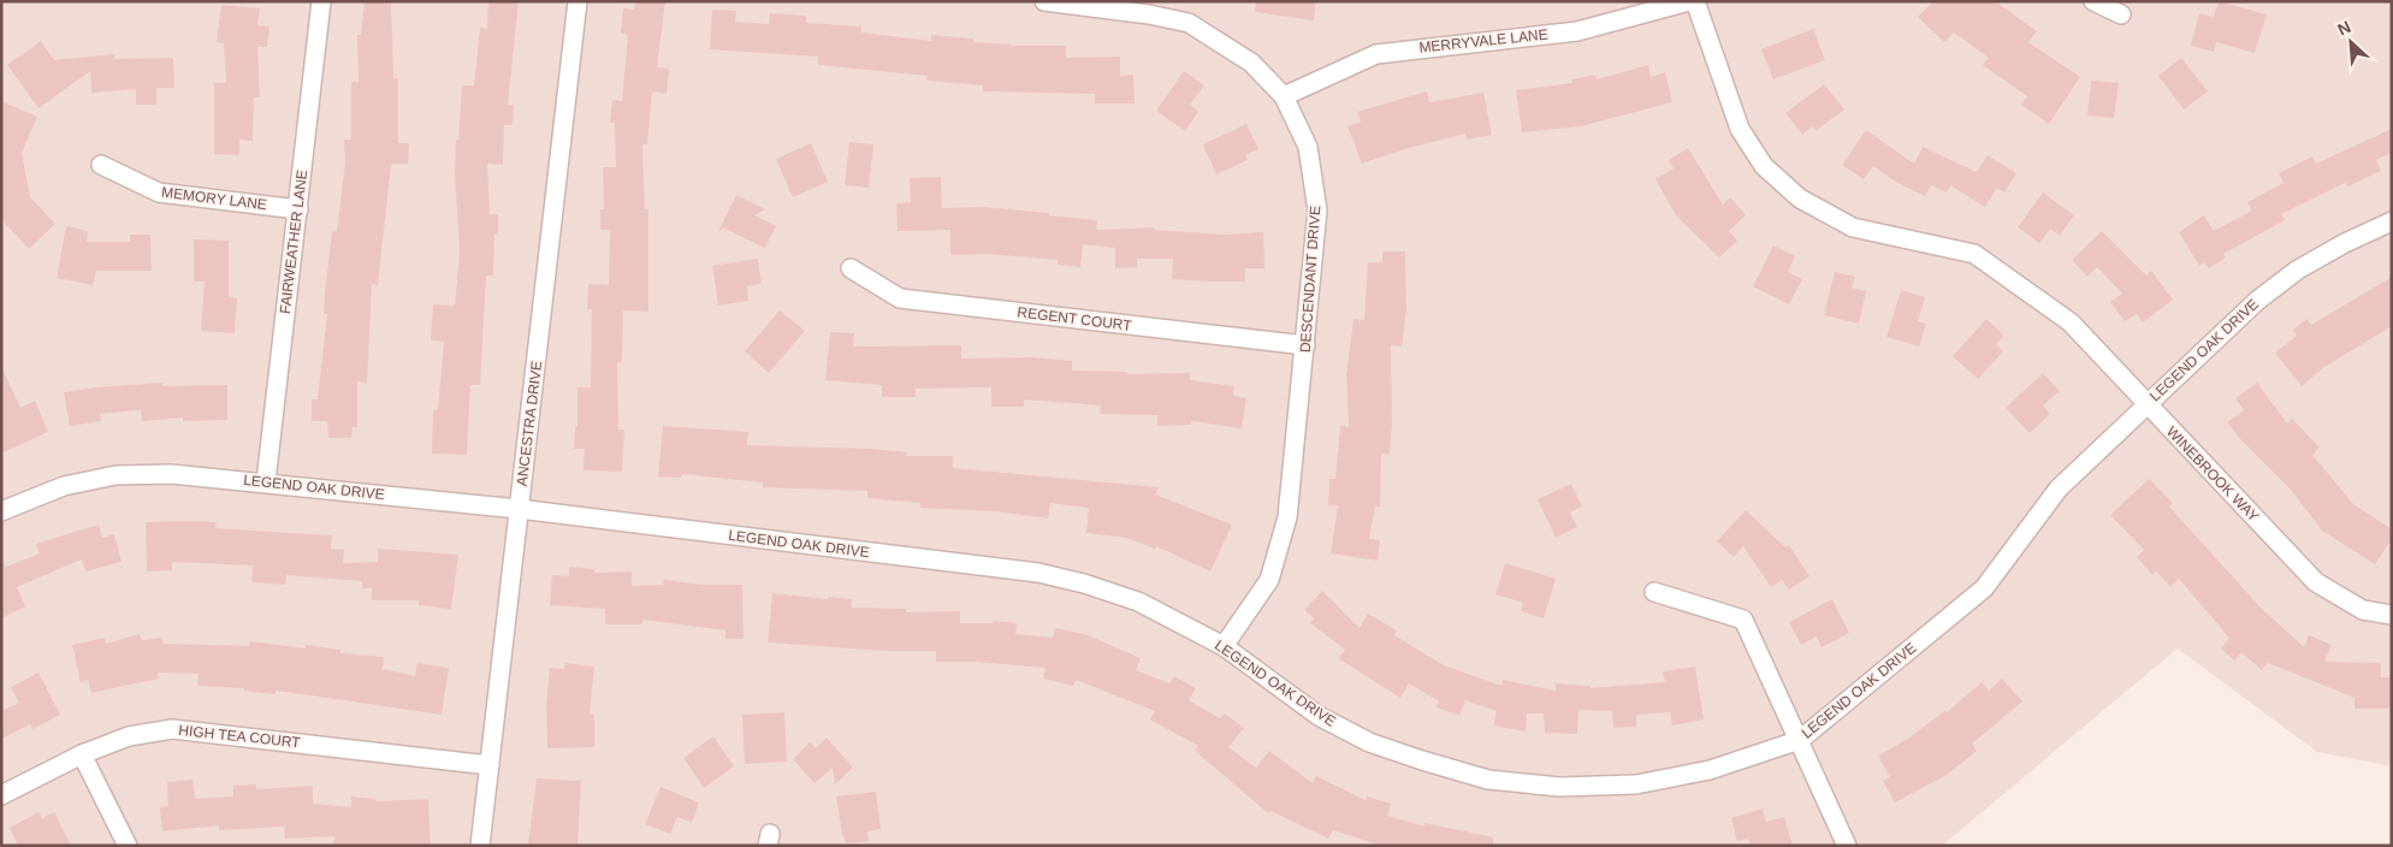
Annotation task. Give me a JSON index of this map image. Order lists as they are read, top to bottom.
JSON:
{
  "streets": {
    "street": [
      "MERRYVALE LANE",
      "MEMORY LANE",
      "FAIRWEATHER LANE",
      "DESCENDANT DRIVE",
      "REGENT COURT",
      "LEGEND OAK DRIVE",
      "ANCESTRA DRIVE",
      "WINEBROOK WAY",
      "HIGH TEA COURT"
    ]
  },
  "crossings": [
    ["MERRYVALE LANE", "DESCENDANT DRIVE"],
    ["MEMORY LANE", "FAIRWEATHER LANE"],
    ["FAIRWEATHER LANE", "LEGEND OAK DRIVE"],
    ["DESCENDANT DRIVE", "REGENT COURT"],
    ["DESCENDANT DRIVE", "LEGEND OAK DRIVE"],
    ["LEGEND OAK DRIVE", "ANCESTRA DRIVE"],
    ["LEGEND OAK DRIVE", "WINEBROOK WAY"],
    ["ANCESTRA DRIVE", "HIGH TEA COURT"]
  ],
  "north": "top left"
}
